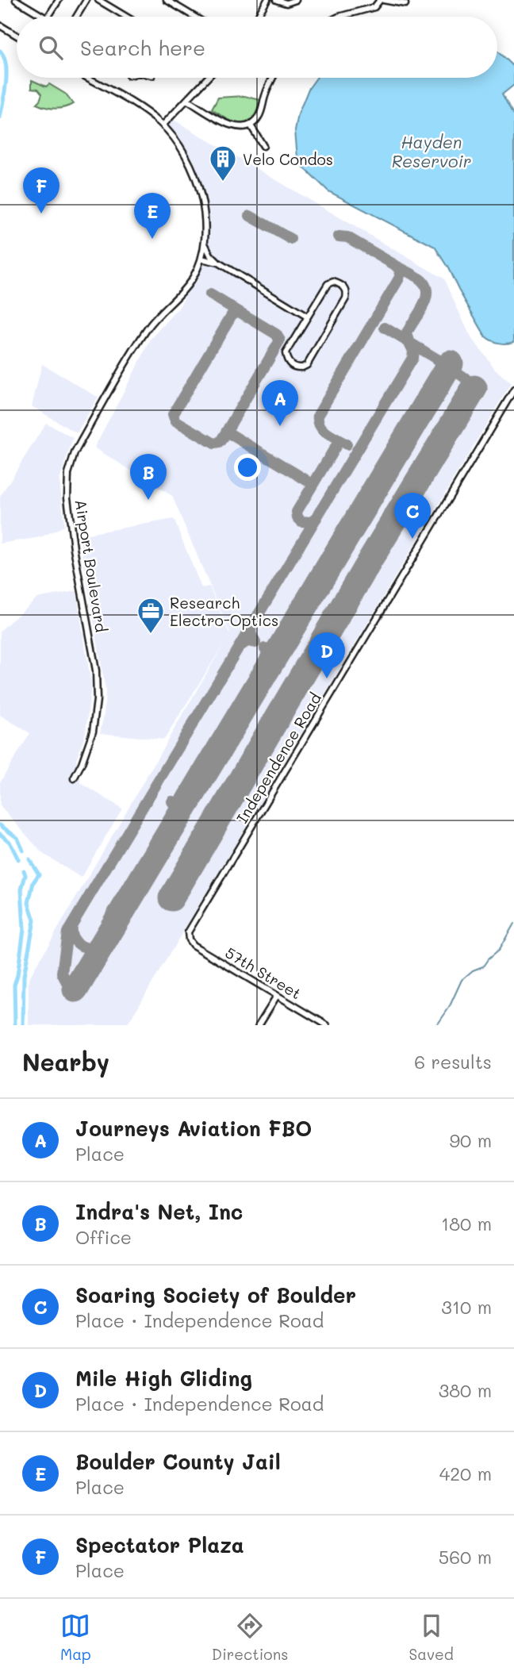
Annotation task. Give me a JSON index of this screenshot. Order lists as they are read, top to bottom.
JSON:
{
  "streets": {
    "street": ["Airport Boulevard", "Independence Road", "57th Street"]
  },
  "crossings": [
    ["Independence Road", "57th Street"]
  ],
  "water": ["Hayden Reservoir"],
  "places": {
    "building": ["Velo Condos"],
    "office": ["Research Electro-Optics"]
  },
  "page": {
    "search": "Search here",
    "pins": [
      "F",
      "E",
      "A",
      "B",
      "C",
      "D"
    ],
    "heading": ["Nearby", "6 results"],
    "list": [
      {
        "mark": "A",
        "name": "Journeys Aviation FBO",
        "note": "Place",
        "value": "90 m"
      },
      {
        "mark": "B",
        "name": "Indra's Net, Inc",
        "note": "Office",
        "value": "180 m"
      },
      {
        "mark": "C",
        "name": "Soaring Society of Boulder",
        "note": "Place · Independence Road",
        "value": "310 m"
      },
      {
        "mark": "D",
        "name": "Mile High Gliding",
        "note": "Place · Independence Road",
        "value": "380 m"
      },
      {
        "mark": "E",
        "name": "Boulder County Jail",
        "note": "Place",
        "value": "420 m"
      },
      {
        "mark": "F",
        "name": "Spectator Plaza",
        "note": "Place",
        "value": "560 m"
      }
    ],
    "nav": ["Map", "Directions", "Saved"]
  }
}
